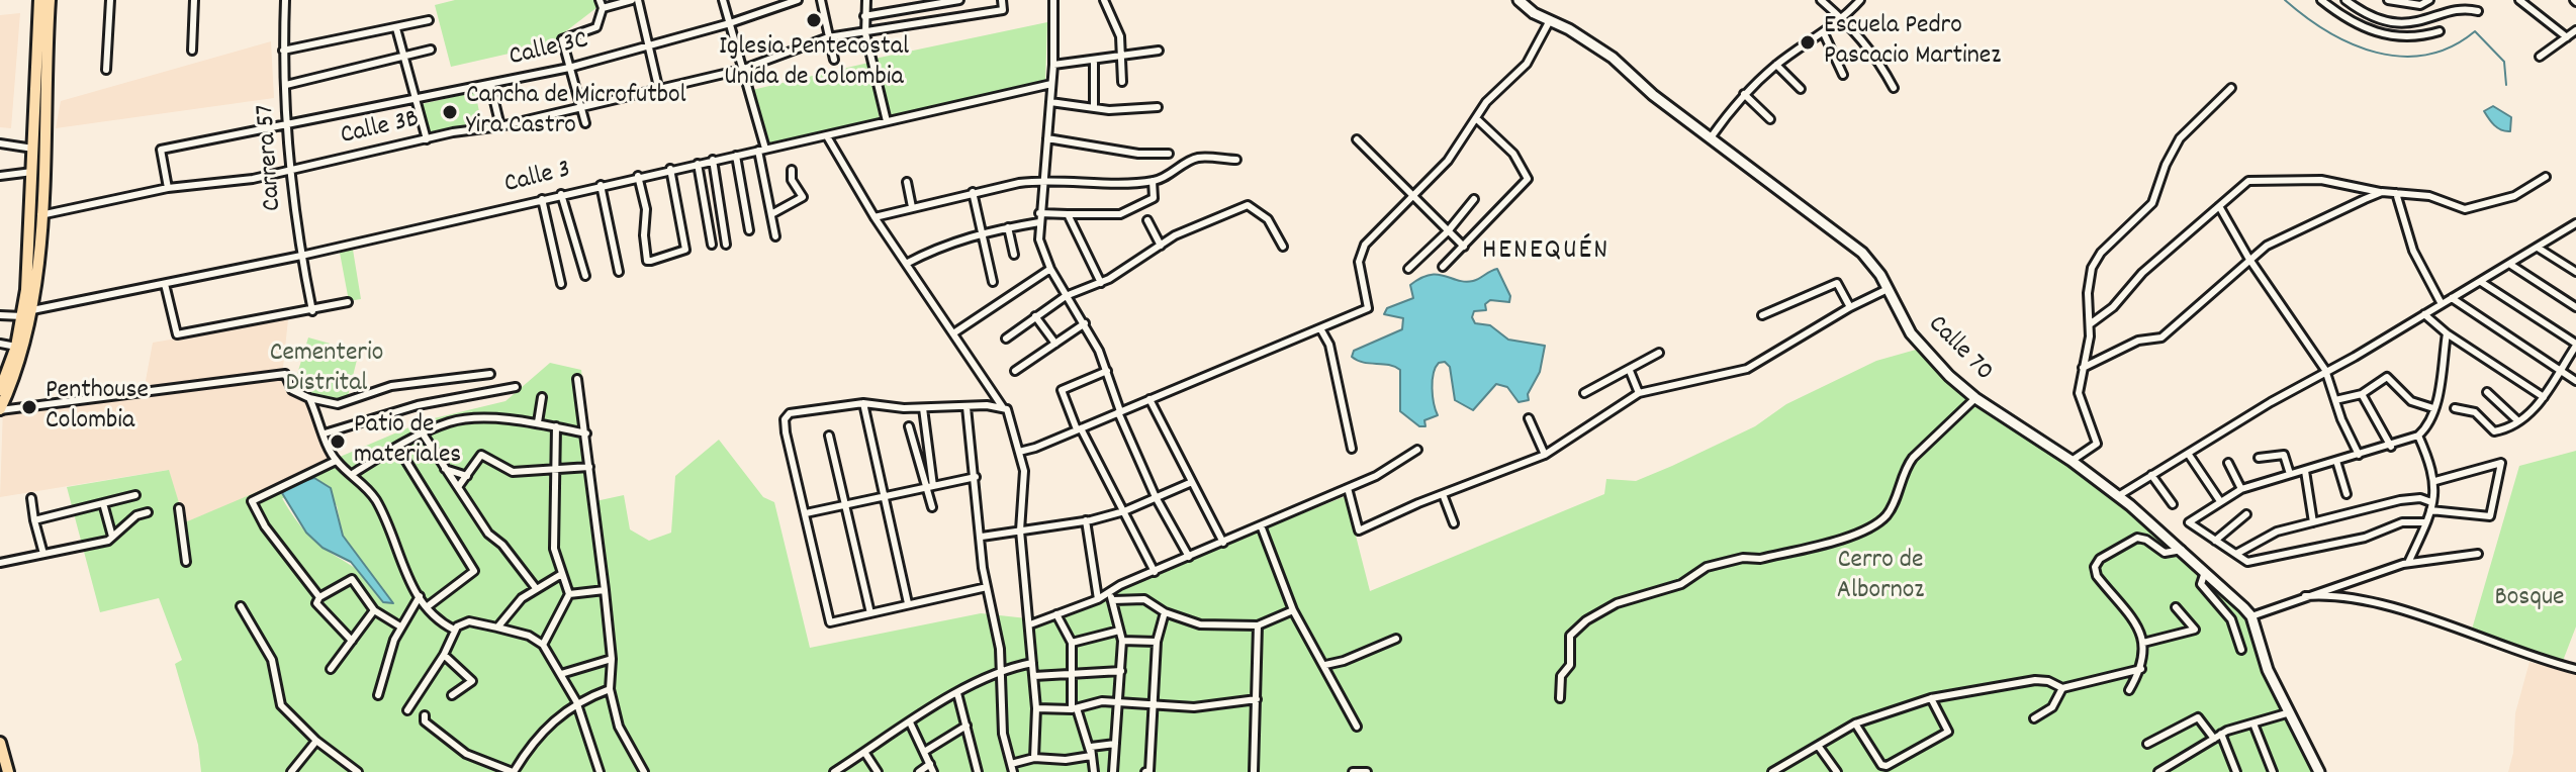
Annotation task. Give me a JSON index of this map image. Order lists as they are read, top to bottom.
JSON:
{
  "streets": {
    "street": [
      "Calle 3C",
      "Calle 3B",
      "Carrera 57",
      "Calle 3",
      "Calle 70"
    ]
  },
  "crossings": [
    ["Calle 3C", "Calle 3B"],
    ["Calle 3C", "Carrera 57"],
    ["Calle 3B", "Carrera 57"],
    ["Carrera 57", "Calle 3"]
  ],
  "districts": ["HENEQUÉN"],
  "parks": ["Cementerio Distrital", "Cerro de Albornoz", "Bosque"],
  "places": [
    "Iglesia Pentecostal Unida de Colombia",
    "Escuela Pedro Pascacio Martinez",
    "Cancha de Microfutbol Yira Castro",
    "Penthouse Colombia",
    "Patio de materiales"
  ]
}
